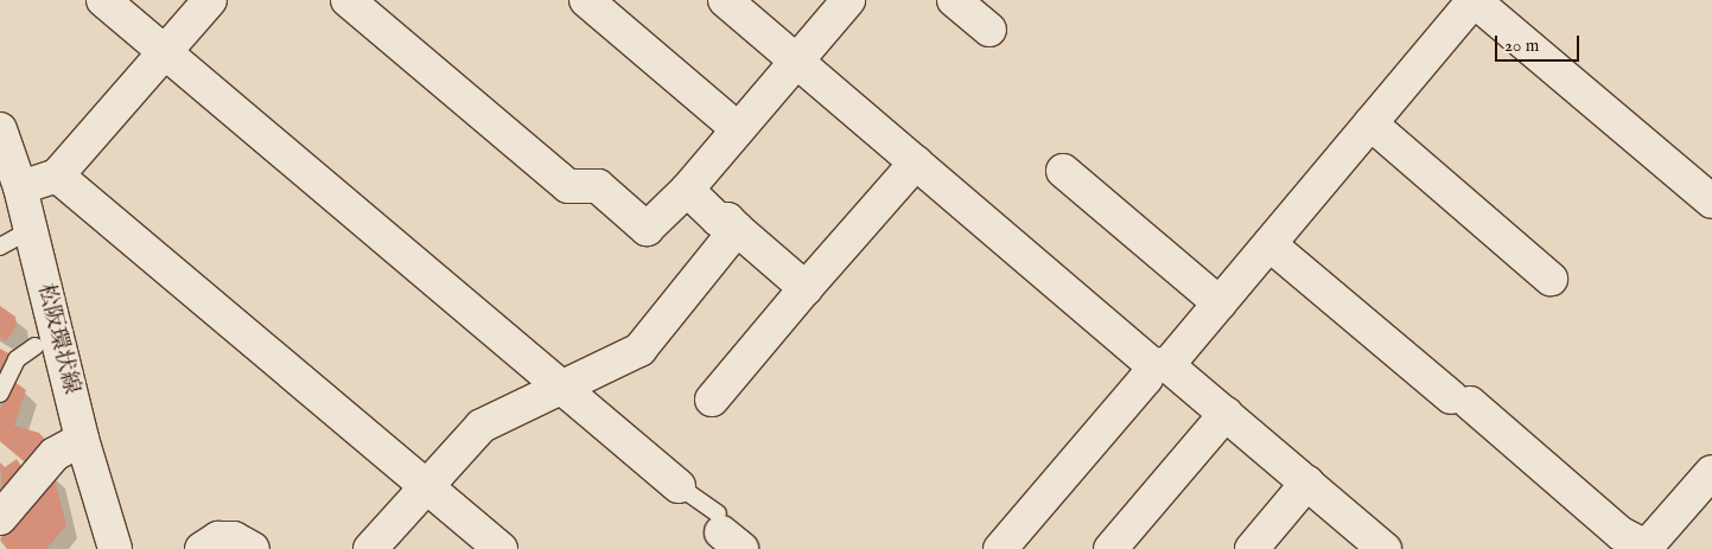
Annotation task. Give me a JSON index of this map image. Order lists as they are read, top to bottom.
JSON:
{
  "streets": {
    "street": ["松阪環状線"]
  },
  "scale_bar": "20 m"
}
